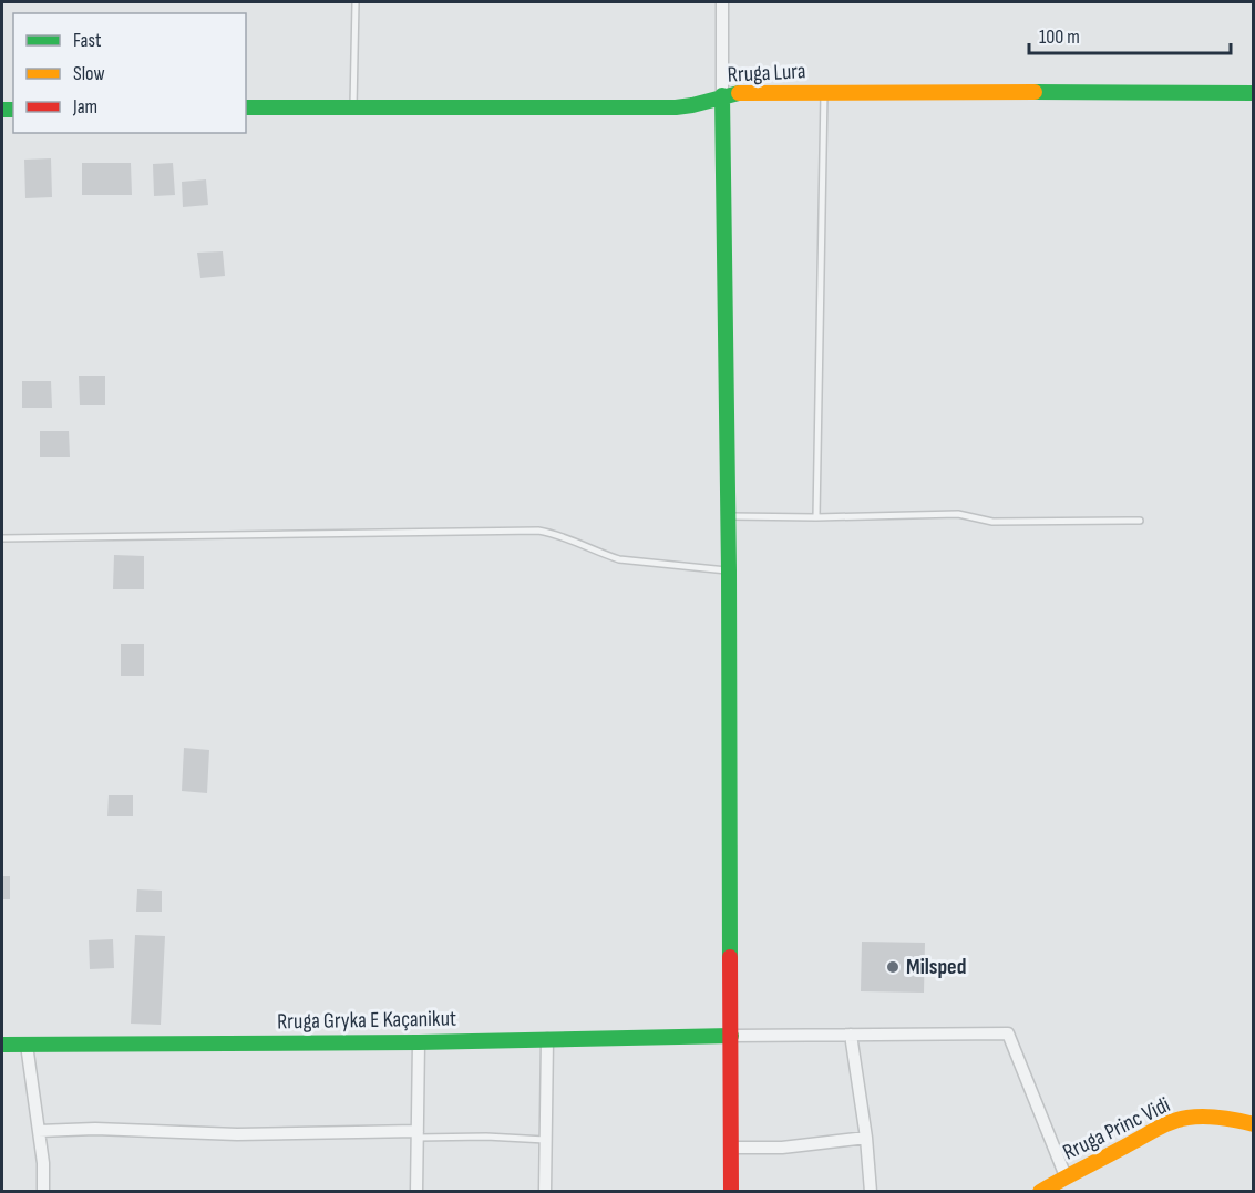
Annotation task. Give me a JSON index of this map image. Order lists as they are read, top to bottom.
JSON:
{
  "streets": {
    "street": ["Rruga Lura", "Rruga Gryka E Kaçanikut", "Rruga Princ Vidi"]
  },
  "places": ["Milsped"],
  "legend": ["Fast", "Slow", "Jam"],
  "scale_bar": "100 m"
}
